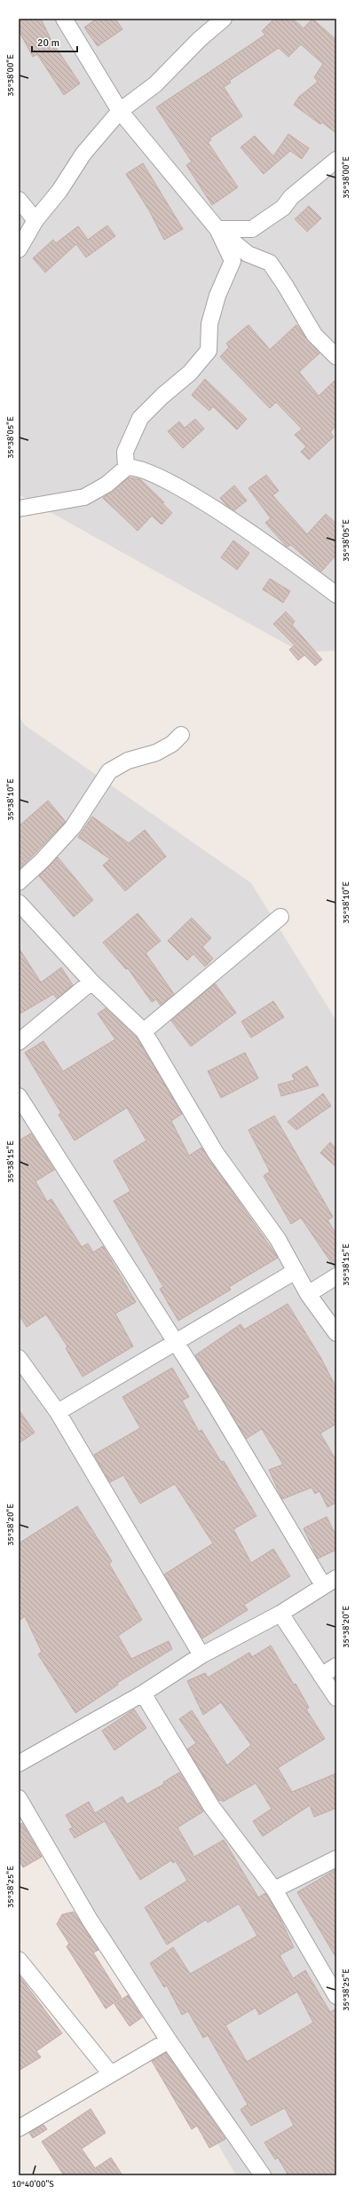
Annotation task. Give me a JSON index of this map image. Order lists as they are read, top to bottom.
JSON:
{
  "scale_bar": "20 m",
  "coordinates": [
    "35°38'00\"E",
    "35°38'05\"E",
    "35°38'10\"E",
    "35°38'15\"E",
    "35°38'20\"E",
    "35°38'25\"E",
    "10°40'00\"S"
  ]
}
